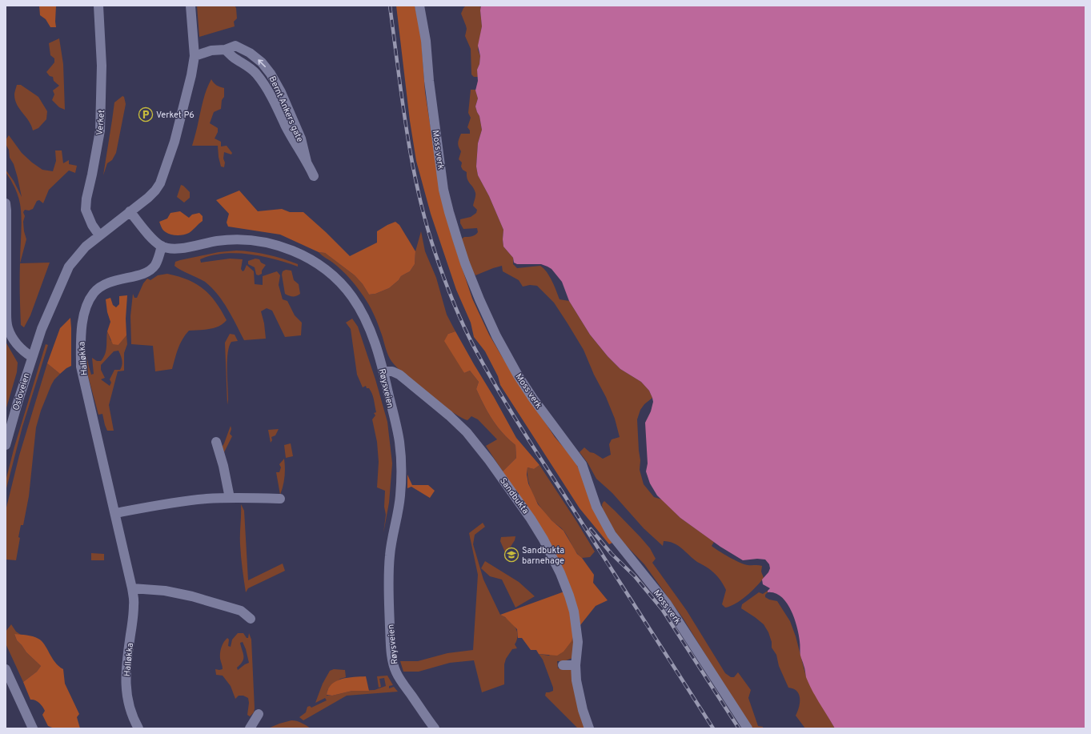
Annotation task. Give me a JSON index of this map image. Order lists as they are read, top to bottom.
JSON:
{
  "streets": {
    "street": [
      "Bernt Ankers gate",
      "Verket",
      "Moss verk",
      "Halløkka",
      "Røysveien",
      "Osloveien",
      "Sandbukta"
    ]
  },
  "crossings": [
    ["Halløkka", "Røysveien"],
    ["Røysveien", "Sandbukta"]
  ],
  "places": {
    "parking": ["Verket P6"],
    "school or university": ["Sandbukta barnehage"]
  }
}
